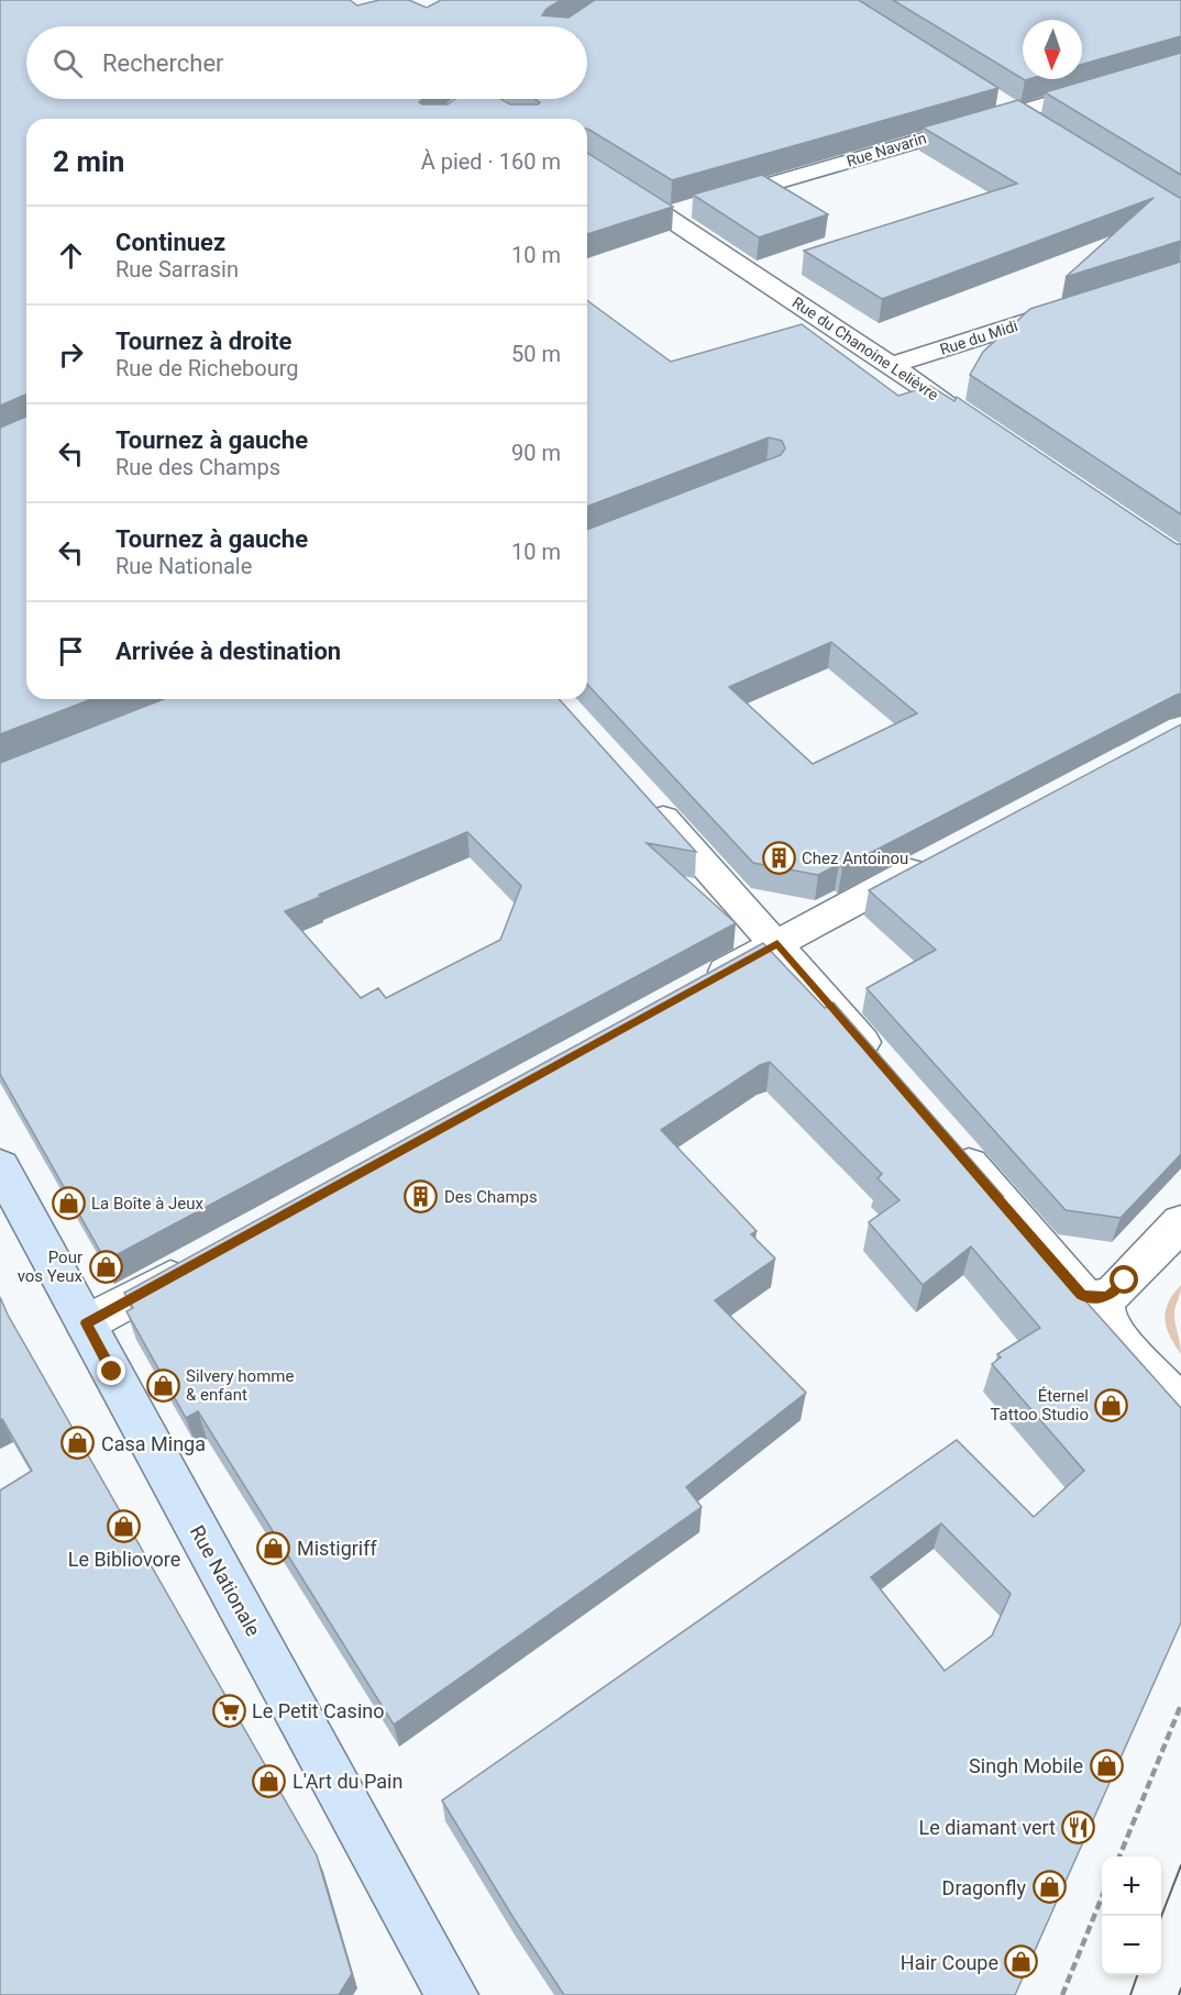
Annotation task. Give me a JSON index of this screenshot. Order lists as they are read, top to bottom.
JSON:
{
  "streets": {
    "main road": ["Rue Nationale"],
    "street": ["Rue Navarin", "Rue du Midi", "Rue du Chanoine Lelièvre"]
  },
  "crossings": [
    ["Rue Navarin", "Rue du Chanoine Lelièvre"],
    ["Rue du Midi", "Rue du Chanoine Lelièvre"]
  ],
  "places": {
    "building": ["Chez Antoinou", "Des Champs"],
    "shop": [
      "La Boîte à Jeux",
      "Pour vos Yeux",
      "Silvery homme & enfant",
      "Éternel Tattoo Studio",
      "Casa Minga",
      "Le Bibliovore",
      "Mistigriff",
      "Singh Mobile",
      "L'Art du Pain",
      "Dragonfly",
      "Hair Coupe"
    ],
    "supermarket": ["Le Petit Casino"],
    "restaurant": ["Le diamant vert"]
  },
  "north": "bottom",
  "page": {
    "search": "Rechercher",
    "heading": ["2 min", "À pied · 160 m"],
    "list": [
      ["Continuez", "Rue Sarrasin", "10 m"],
      ["Tournez à droite", "Rue de Richebourg", "50 m"],
      ["Tournez à gauche", "Rue des Champs", "90 m"],
      ["Tournez à gauche", "Rue Nationale", "10 m"],
      "Arrivée à destination"
    ],
    "map_buttons": ["+", "−"]
  }
}
